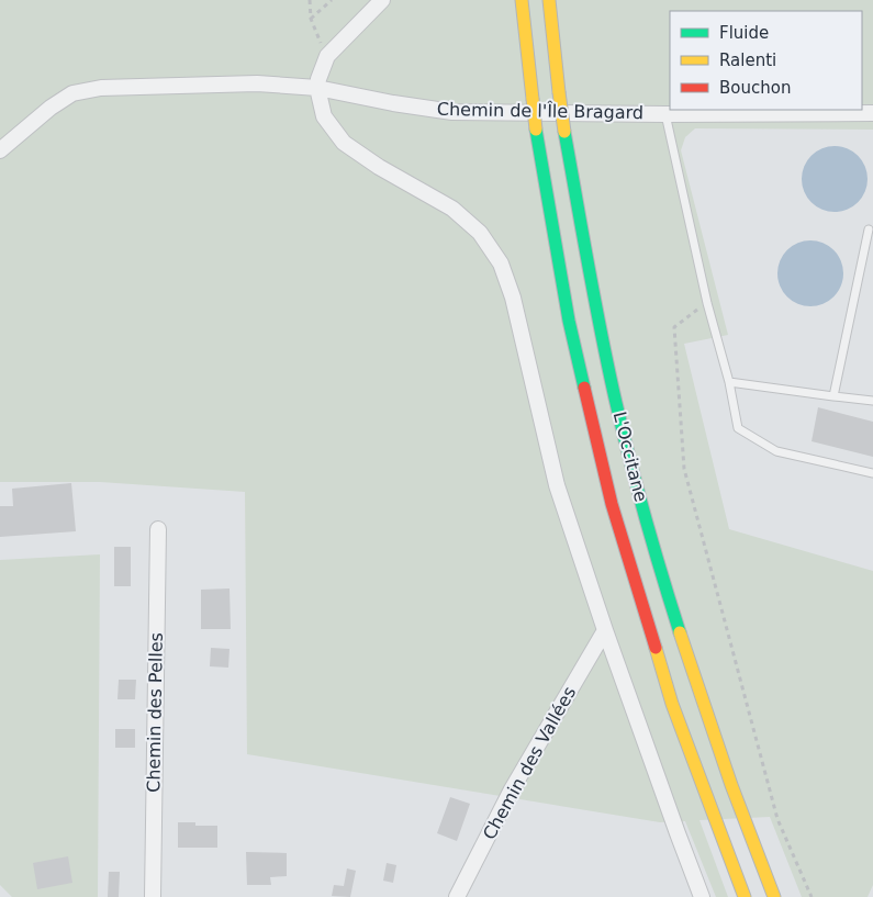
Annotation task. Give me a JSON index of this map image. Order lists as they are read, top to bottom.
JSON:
{
  "streets": {
    "highway": ["L'Occitane"],
    "street": ["Chemin de l'Île Bragard", "Chemin des Pelles", "Chemin des Vallées"]
  },
  "legend": ["Fluide", "Ralenti", "Bouchon"]
}
